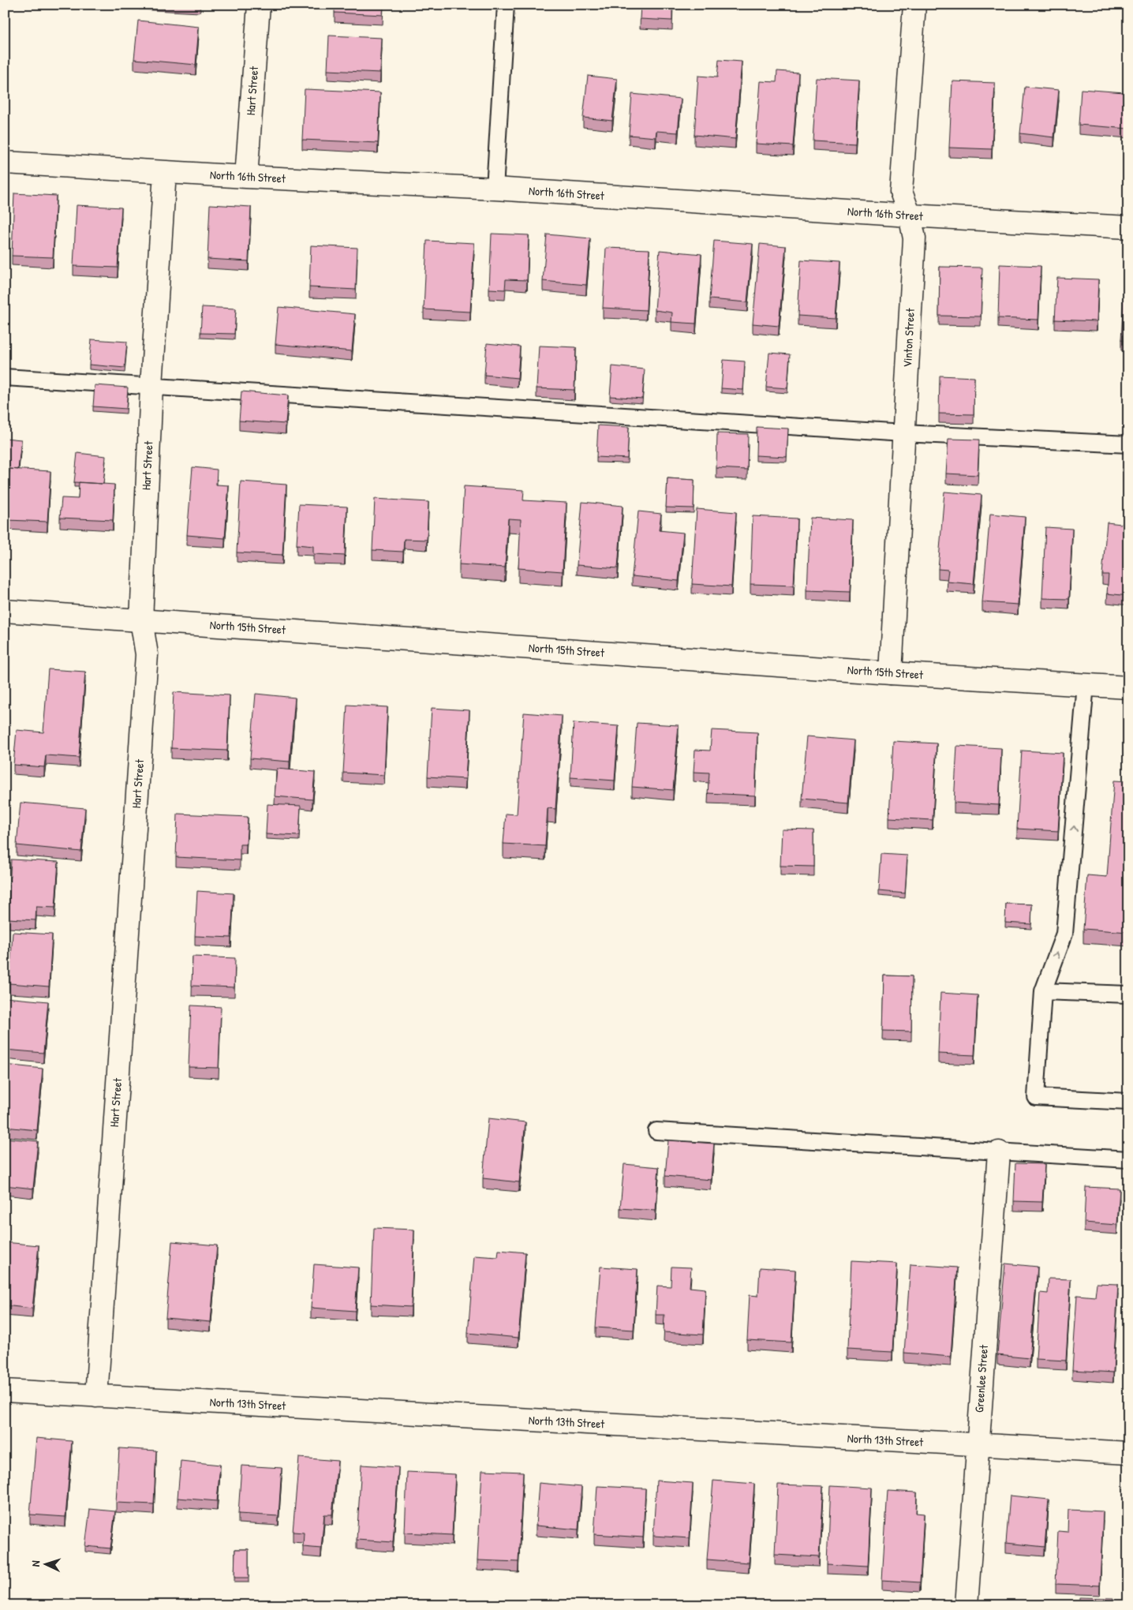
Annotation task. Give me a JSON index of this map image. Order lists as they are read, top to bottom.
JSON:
{
  "streets": {
    "street": [
      "Hart Street",
      "North 16th Street",
      "Vinton Street",
      "North 15th Street",
      "Greenlee Street",
      "North 13th Street"
    ]
  },
  "crossings": [
    ["Hart Street", "North 16th Street"],
    ["Hart Street", "North 15th Street"],
    ["Hart Street", "North 13th Street"],
    ["North 16th Street", "Vinton Street"],
    ["Vinton Street", "North 15th Street"],
    ["Greenlee Street", "North 13th Street"]
  ],
  "north": "left"
}
